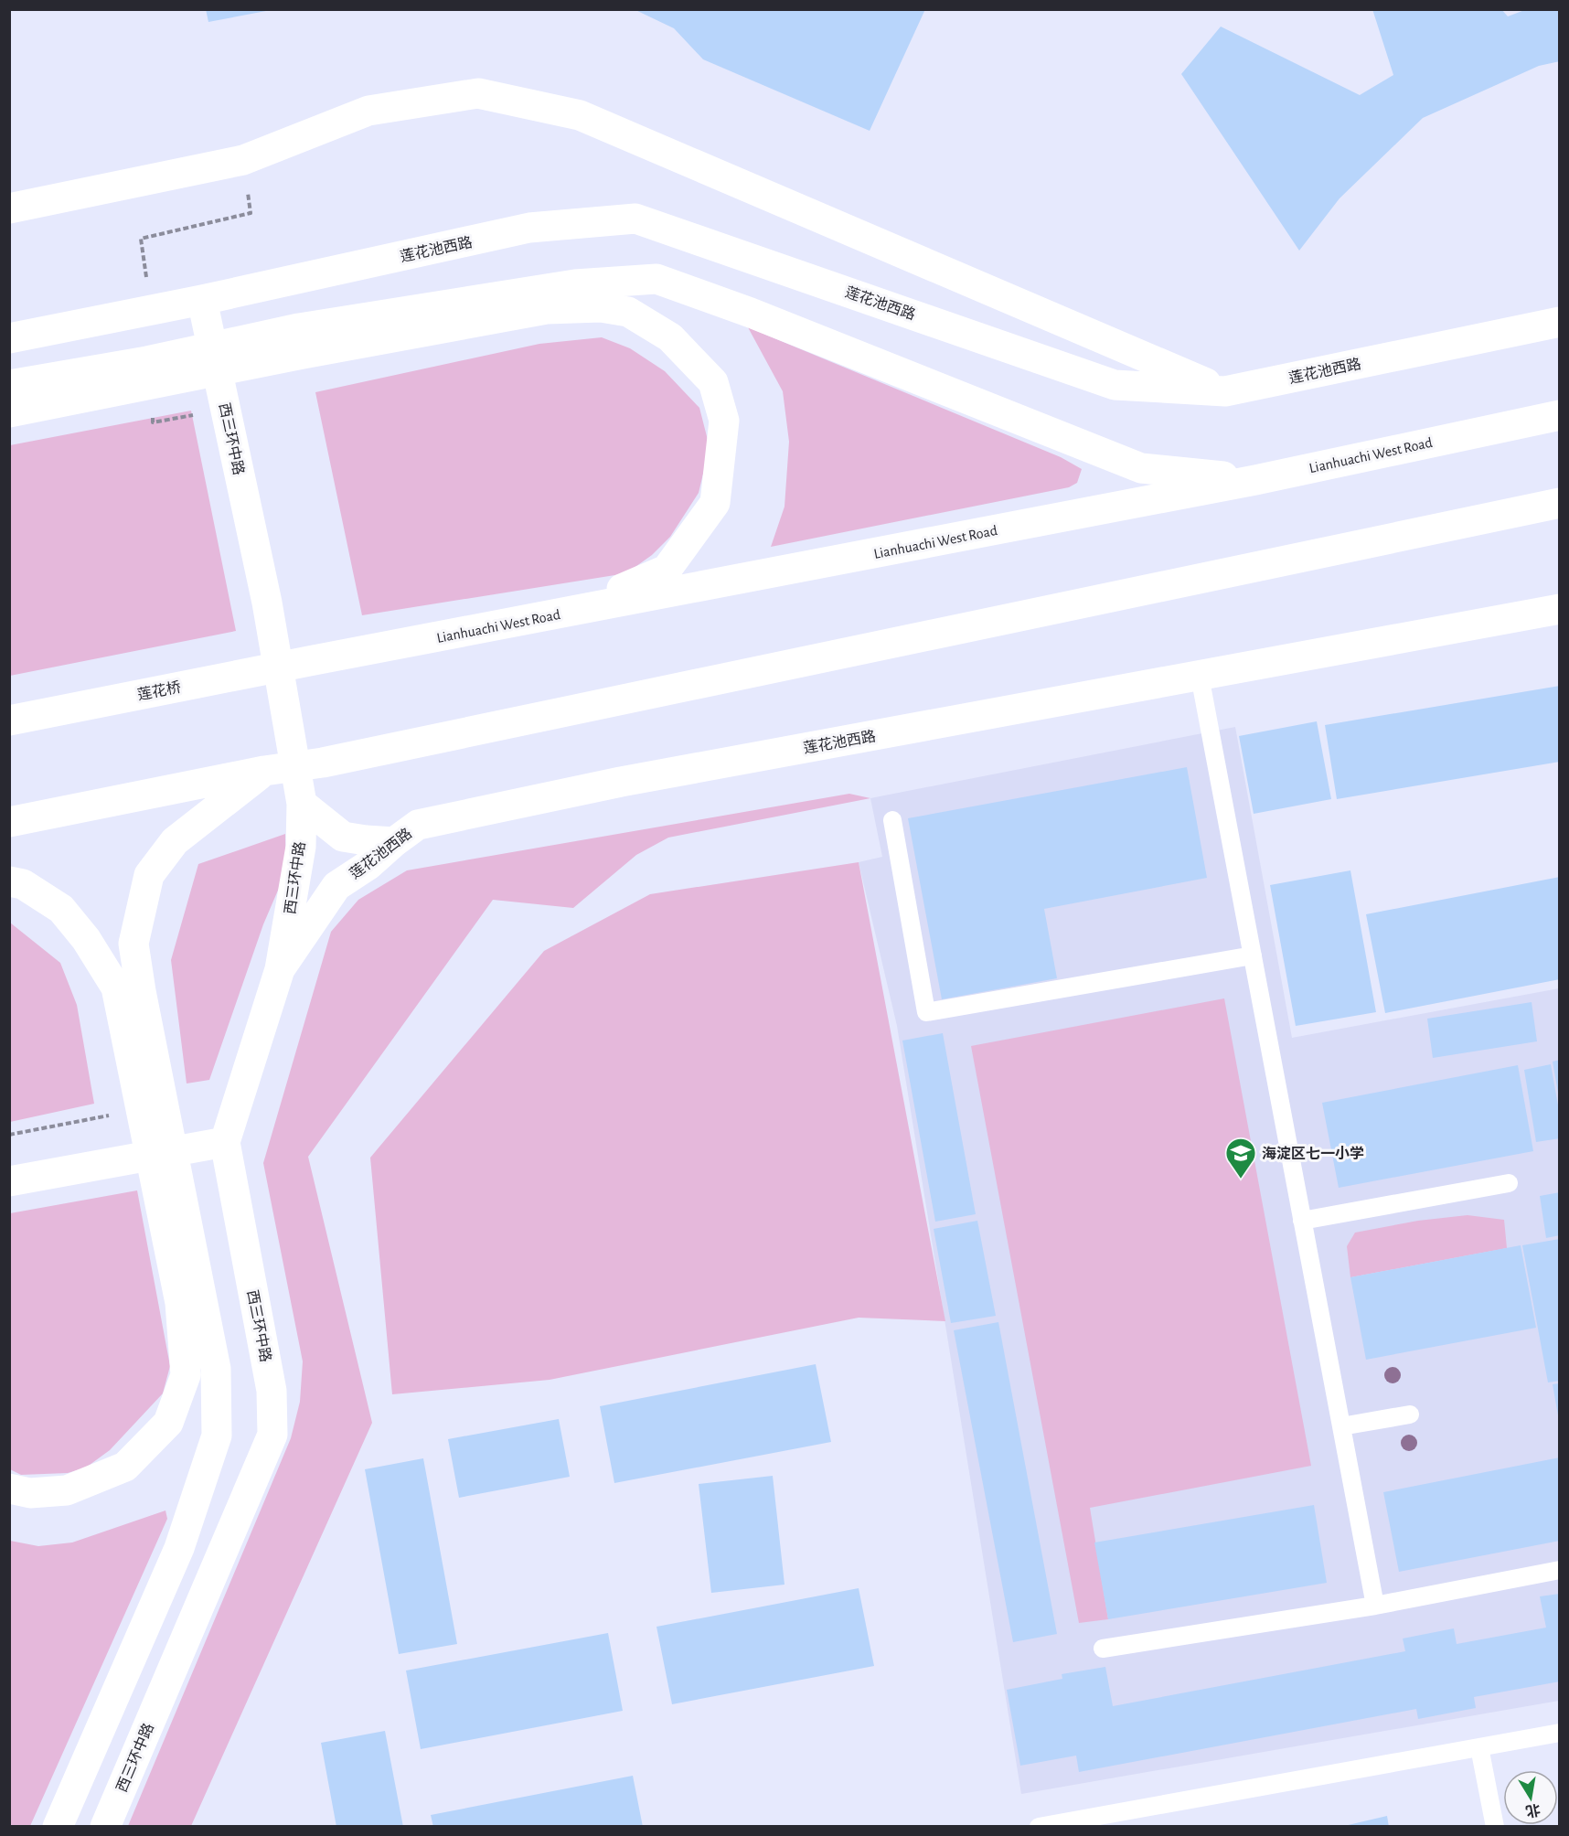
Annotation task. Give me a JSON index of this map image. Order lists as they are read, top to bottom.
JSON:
{
  "streets": {
    "main road": [
      "莲花池西路",
      "西三环中路",
      "Lianhuachi West Road",
      "莲花桥"
    ]
  },
  "crossings": [
    ["莲花池西路", "西三环中路"],
    ["Lianhuachi West Road", "莲花桥"]
  ],
  "places": {
    "school or university": ["海淀区七一小学"]
  },
  "north": "bottom"
}
